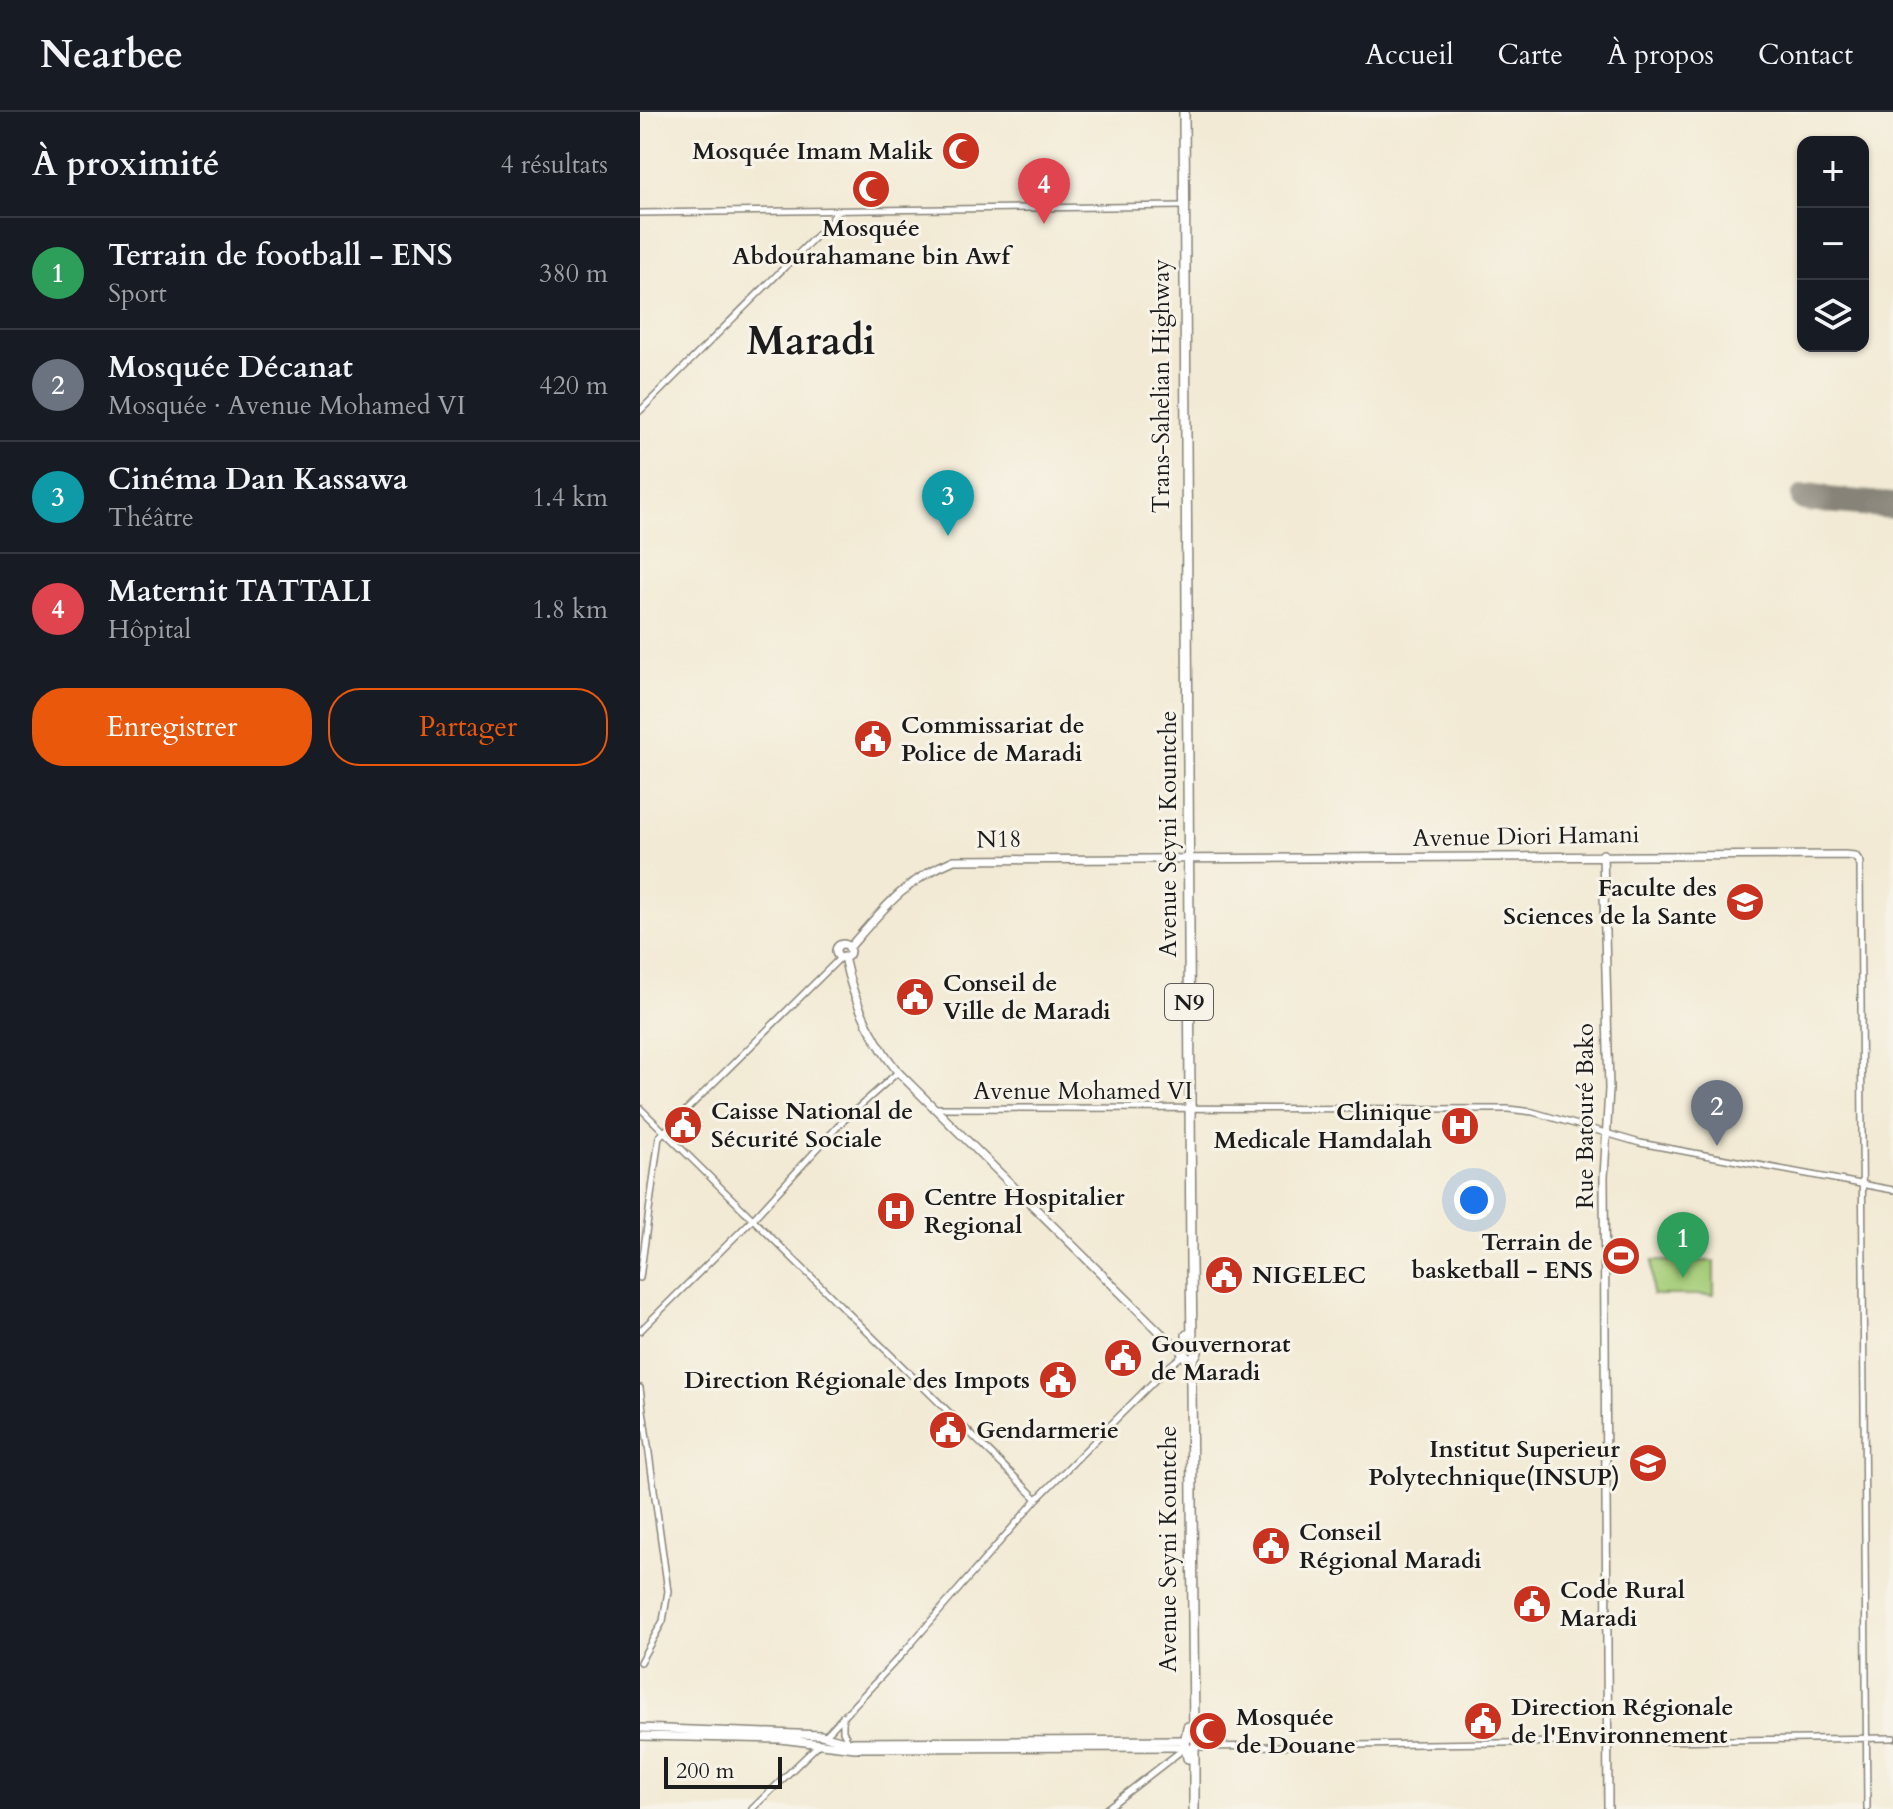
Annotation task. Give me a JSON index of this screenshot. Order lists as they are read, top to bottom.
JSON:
{
  "streets": {
    "highway": ["Trans-Sahelian Highway", "Avenue Seyni Kountche", "N9"],
    "main road": ["Avenue Diori Hamani", "N18", "Rue Batouré Bako"],
    "street": ["Avenue Mohamed VI"]
  },
  "crossings": [
    ["Trans-Sahelian Highway", "Avenue Seyni Kountche"],
    ["Avenue Seyni Kountche", "Avenue Diori Hamani"],
    ["Avenue Seyni Kountche", "N18"],
    ["Avenue Seyni Kountche", "Avenue Mohamed VI"],
    ["Avenue Diori Hamani", "N18"],
    ["Avenue Diori Hamani", "Rue Batouré Bako"],
    ["Avenue Mohamed VI", "Rue Batouré Bako"]
  ],
  "districts": ["Maradi"],
  "places": {
    "mosque": ["Mosquée Imam Malik", "Mosquée Abdourahamane bin Awf", "Mosquée de Douane"],
    "public building": [
      "Commissariat de Police de Maradi",
      "Conseil de Ville de Maradi",
      "Caisse National de Sécurité Sociale",
      "NIGELEC",
      "Gouvernorat de Maradi",
      "Direction Régionale des Impots",
      "Gendarmerie",
      "Conseil Régional Maradi",
      "Code Rural Maradi",
      "Direction Régionale de l'Environnement"
    ],
    "school or university": ["Faculte des Sciences de la Sante", "Institut Superieur Polytechnique(INSUP)"],
    "hospital": ["Clinique Medicale Hamdalah", "Centre Hospitalier Regional"],
    "sports": ["Terrain de basketball - ENS"]
  },
  "scale_bar": "200 m",
  "page": {
    "header": "Nearbee",
    "nav": [
      "Accueil",
      "Carte",
      "À propos",
      "Contact"
    ],
    "heading": ["À proximité", "4 résultats"],
    "map_buttons": ["+", "−"],
    "pins": [
      "4",
      "3",
      "2",
      "1"
    ],
    "list": [
      {
        "mark": "1",
        "name": "Terrain de football - ENS",
        "note": "Sport",
        "value": "380 m"
      },
      {
        "mark": "2",
        "name": "Mosquée Décanat",
        "note": "Mosquée · Avenue Mohamed VI",
        "value": "420 m"
      },
      {
        "mark": "3",
        "name": "Cinéma Dan Kassawa",
        "note": "Théâtre",
        "value": "1.4 km"
      },
      {
        "mark": "4",
        "name": "Maternit TATTALI",
        "note": "Hôpital",
        "value": "1.8 km"
      }
    ],
    "buttons": ["Enregistrer", "Partager"],
    "scale": "200 m"
  }
}
